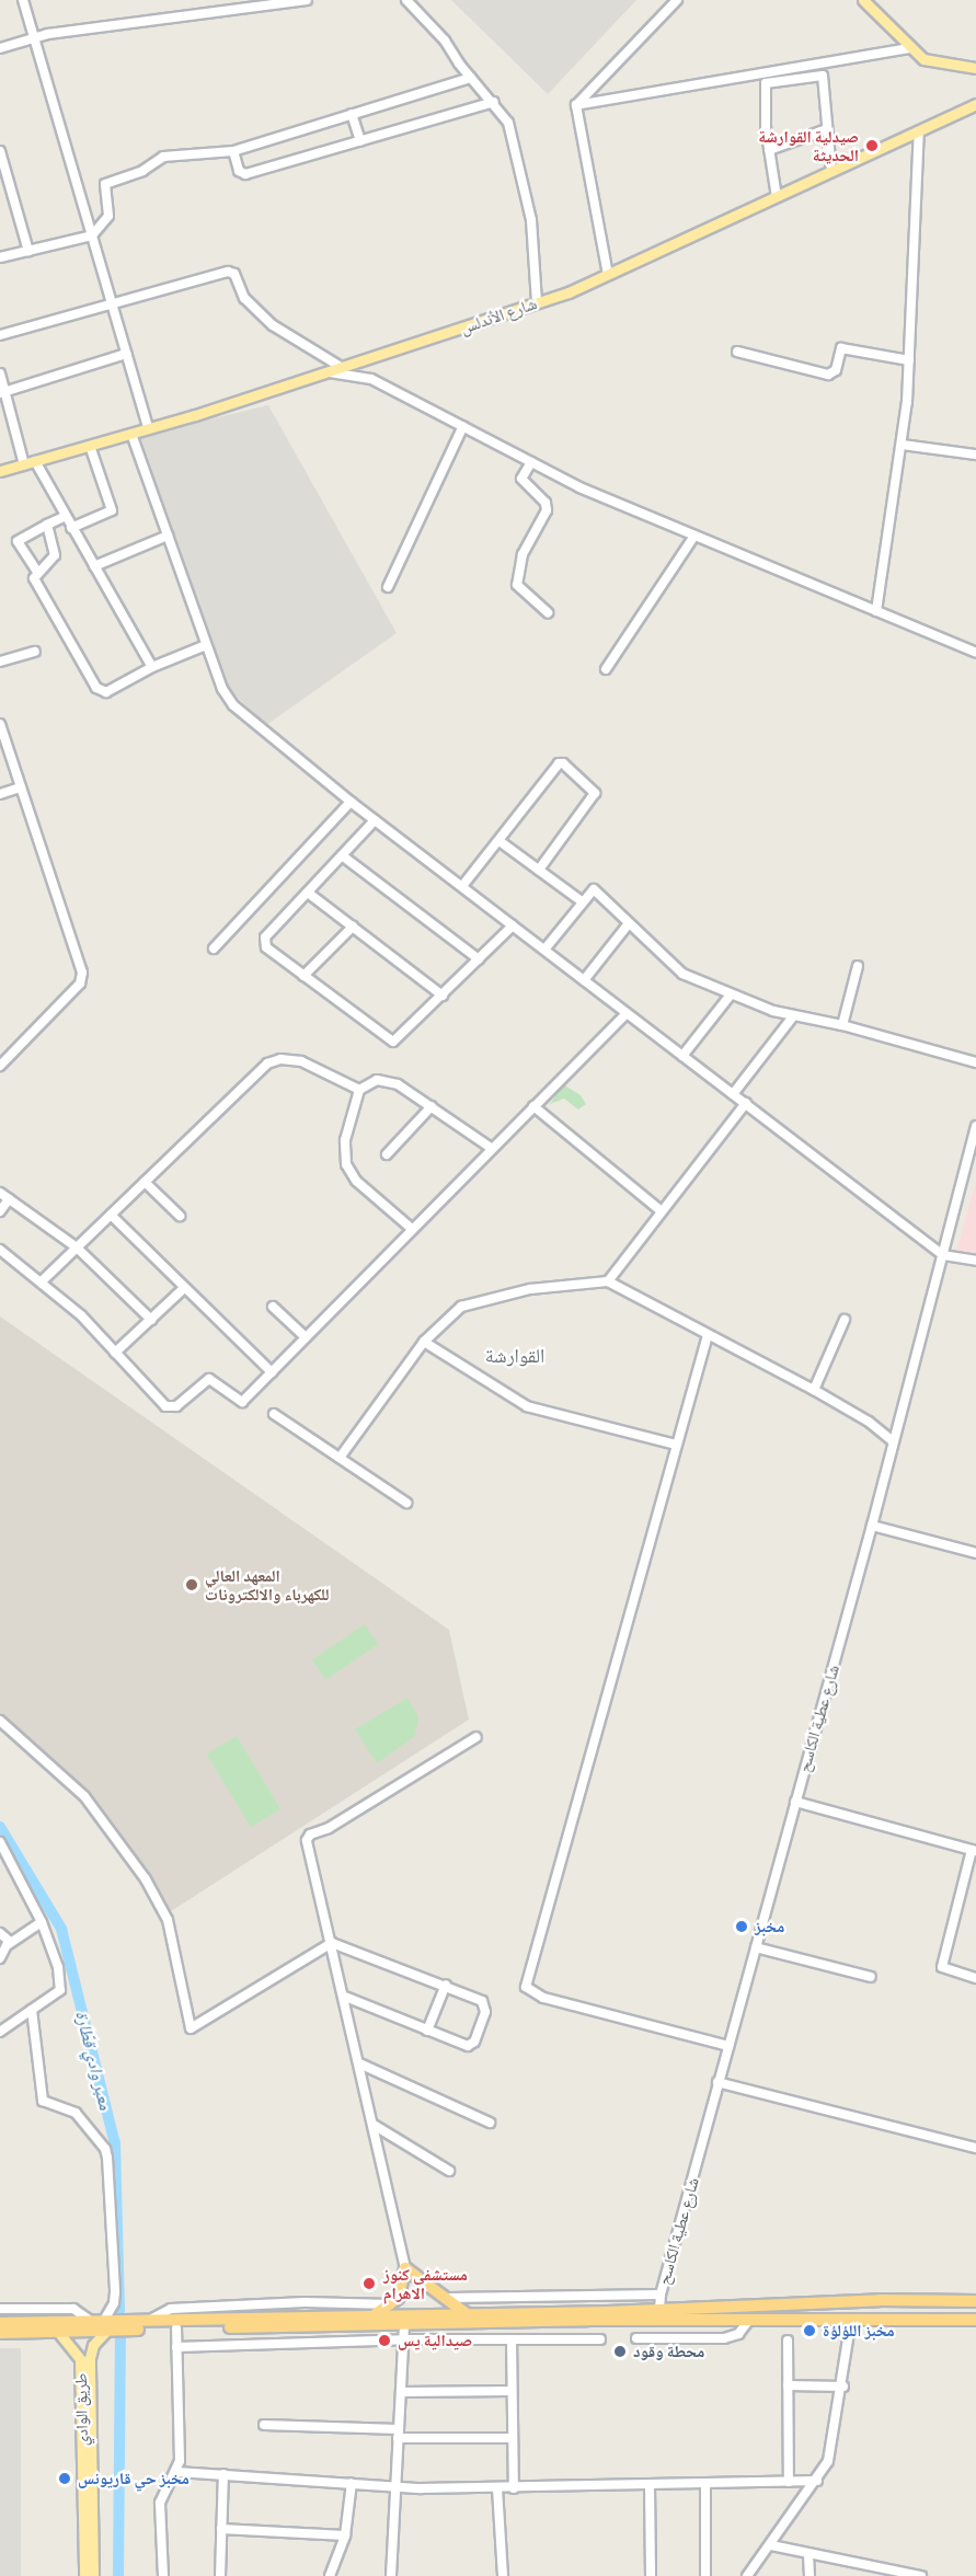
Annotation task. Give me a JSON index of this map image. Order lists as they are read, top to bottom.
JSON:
{
  "streets": {
    "main road": ["شارع الأندلس", "طريق الوادي"],
    "street": ["شارع عطية الكاسح"]
  },
  "districts": ["القوارشة"],
  "water": ["معبر وادي قطّارة"],
  "places": [
    "صيدلية القوارشة الحديثة",
    "المعهد العالي للكهرباء والالكترونات",
    "مخبز",
    "مستشفى كنوز الاهرام",
    "مخبز اللؤلؤة",
    "صيدالية يس",
    "محطة وقود",
    "مخبز حي قاريونس"
  ]
}
